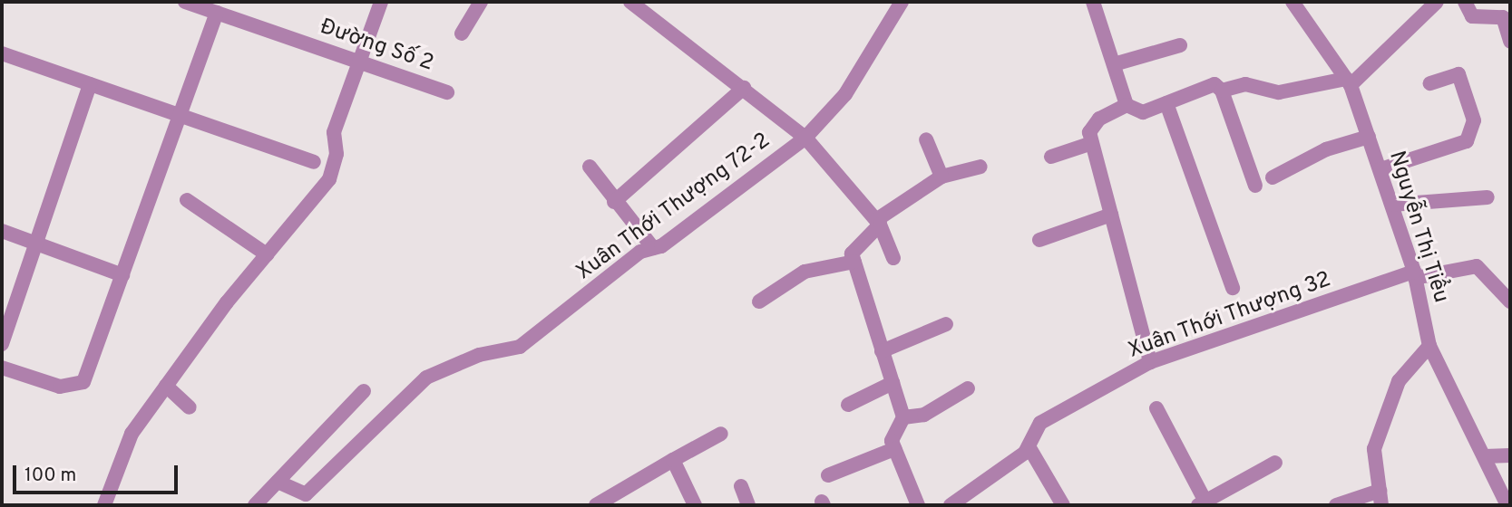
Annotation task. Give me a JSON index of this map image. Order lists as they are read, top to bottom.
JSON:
{
  "streets": {
    "street": [
      "Đường Số 2",
      "Xuân Thới Thượng 72-2",
      "Nguyễn Thị Tiểu",
      "Xuân Thới Thượng 32"
    ]
  },
  "crossings": [
    ["Nguyễn Thị Tiểu", "Xuân Thới Thượng 32"]
  ],
  "scale_bar": "100 m"
}
